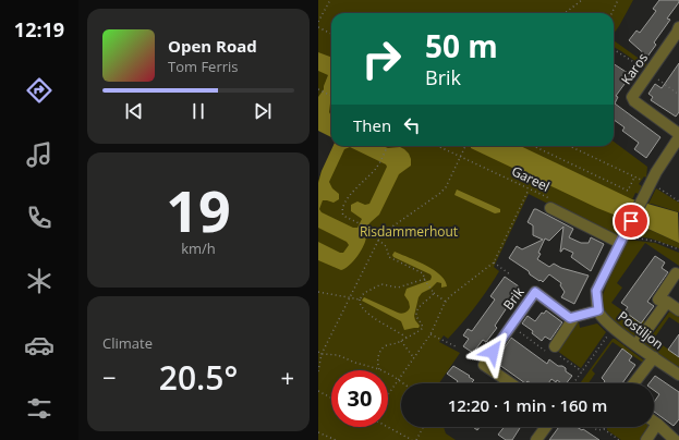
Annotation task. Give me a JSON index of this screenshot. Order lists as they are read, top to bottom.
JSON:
{
  "streets": {
    "street": ["Karos", "Brik", "Postiljon"],
    "path": ["Gareel"]
  },
  "parks": ["Risdammerhout"],
  "page": {
    "tabs": "12:19",
    "turn": ["50 m", "Brik"],
    "song": ["Open Road", "Tom Ferris"],
    "then": "Then",
    "tile": [
      ["19", "km/h"],
      "Climate"
    ],
    "heat": ["−", "20.5°", "+"],
    "limit": "30",
    "trip": "12:20 · 1 min · 160 m"
  }
}
